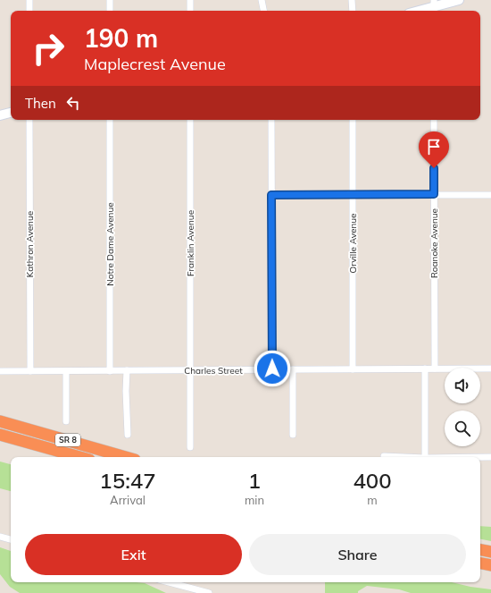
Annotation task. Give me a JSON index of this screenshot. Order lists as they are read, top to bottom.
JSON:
{
  "streets": {
    "highway": ["SR 8"],
    "street": [
      "Franklin Avenue",
      "Orville Avenue",
      "Roanoke Avenue",
      "Kathron Avenue",
      "Notre Dame Avenue",
      "Charles Street"
    ]
  },
  "crossings": [
    ["Franklin Avenue", "Charles Street"],
    ["Orville Avenue", "Charles Street"],
    ["Roanoke Avenue", "Charles Street"],
    ["Kathron Avenue", "Charles Street"],
    ["Notre Dame Avenue", "Charles Street"]
  ],
  "page": {
    "turn": ["190 m", "Maplecrest Avenue"],
    "then": "Then",
    "eta": [
      "15:47",
      "Arrival",
      "1",
      "min",
      "400",
      "m"
    ],
    "buttons": ["Exit", "Share"]
  }
}
